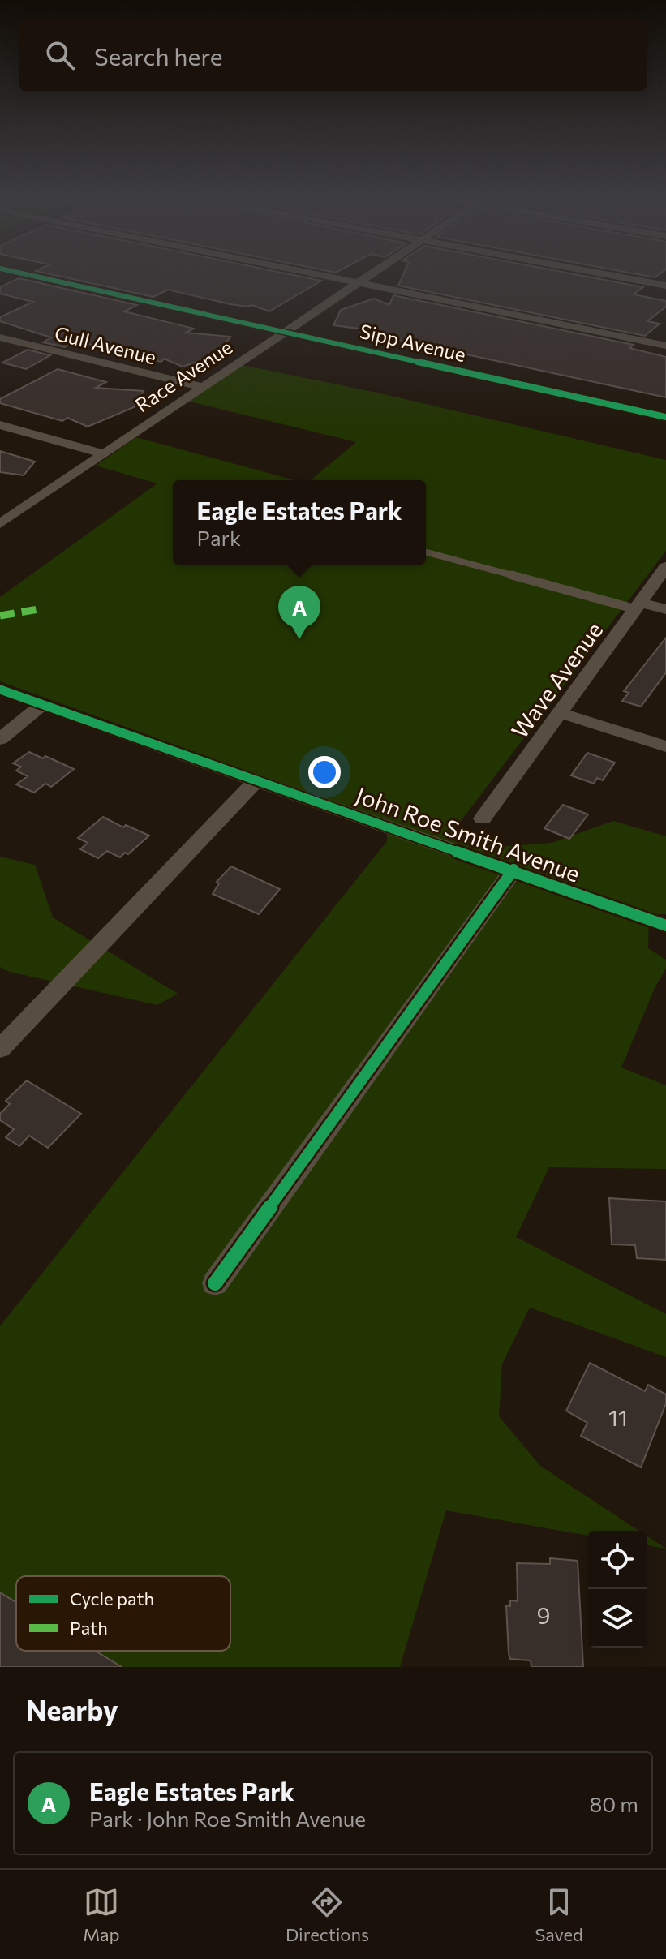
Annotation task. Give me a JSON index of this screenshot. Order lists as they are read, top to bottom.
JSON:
{
  "streets": {
    "street": [
      "Sipp Avenue",
      "Gull Avenue",
      "Race Avenue",
      "Wave Avenue",
      "John Roe Smith Avenue"
    ]
  },
  "crossings": [
    ["Sipp Avenue", "Race Avenue"],
    ["Gull Avenue", "Race Avenue"]
  ],
  "house_numbers": ["11", "9"],
  "legend": ["Cycle path", "Path"],
  "page": {
    "search": "Search here",
    "popup": ["Eagle Estates Park", "Park"],
    "pins": "A",
    "heading": "Nearby",
    "list": [
      {
        "mark": "A",
        "name": "Eagle Estates Park",
        "note": "Park · John Roe Smith Avenue",
        "value": "80 m"
      }
    ],
    "nav": ["Map", "Directions", "Saved"]
  }
}
